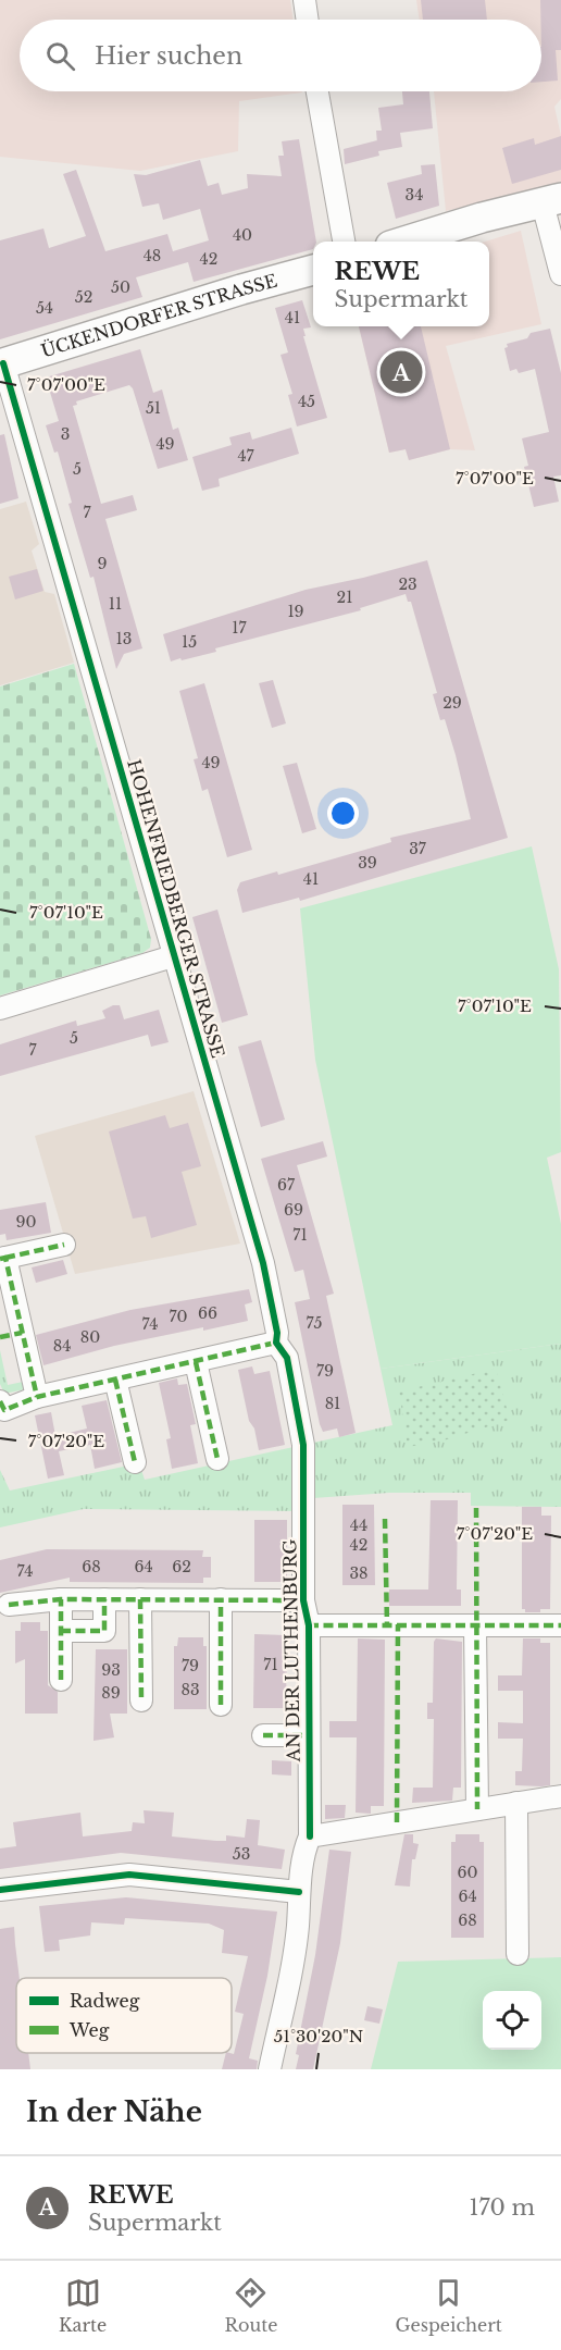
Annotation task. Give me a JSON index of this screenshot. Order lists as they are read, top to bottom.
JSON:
{
  "streets": {
    "main road": ["ÜCKENDORFER STRASSE"],
    "street": ["HOHENFRIEDBERGER STRASSE", "AN DER LUTHENBURG"]
  },
  "crossings": [
    ["ÜCKENDORFER STRASSE", "HOHENFRIEDBERGER STRASSE"],
    ["HOHENFRIEDBERGER STRASSE", "AN DER LUTHENBURG"]
  ],
  "house_numbers": [
    "34",
    "40",
    "48",
    "42",
    "50",
    "52",
    "54",
    "41",
    "45",
    "51",
    "3",
    "49",
    "47",
    "5",
    "7",
    "9",
    "23",
    "21",
    "11",
    "19",
    "17",
    "13",
    "15",
    "29",
    "49",
    "37",
    "39",
    "41",
    "5",
    "7",
    "67",
    "69",
    "90",
    "71",
    "66",
    "70",
    "75",
    "74",
    "80",
    "84",
    "79",
    "81",
    "44",
    "42",
    "68",
    "64",
    "62",
    "74",
    "38",
    "71",
    "79",
    "93",
    "83",
    "89",
    "53",
    "60",
    "64",
    "68"
  ],
  "legend": ["Radweg", "Weg"],
  "page": {
    "search": "Hier suchen",
    "popup": ["REWE", "Supermarkt"],
    "pins": "A",
    "heading": "In der Nähe",
    "list": [
      {
        "mark": "A",
        "name": "REWE",
        "note": "Supermarkt",
        "value": "170 m"
      }
    ],
    "nav": ["Karte", "Route", "Gespeichert"]
  },
  "coordinates": [
    "7°07'00\"E",
    "7°07'10\"E",
    "7°07'20\"E",
    "51°30'20\"N"
  ]
}
